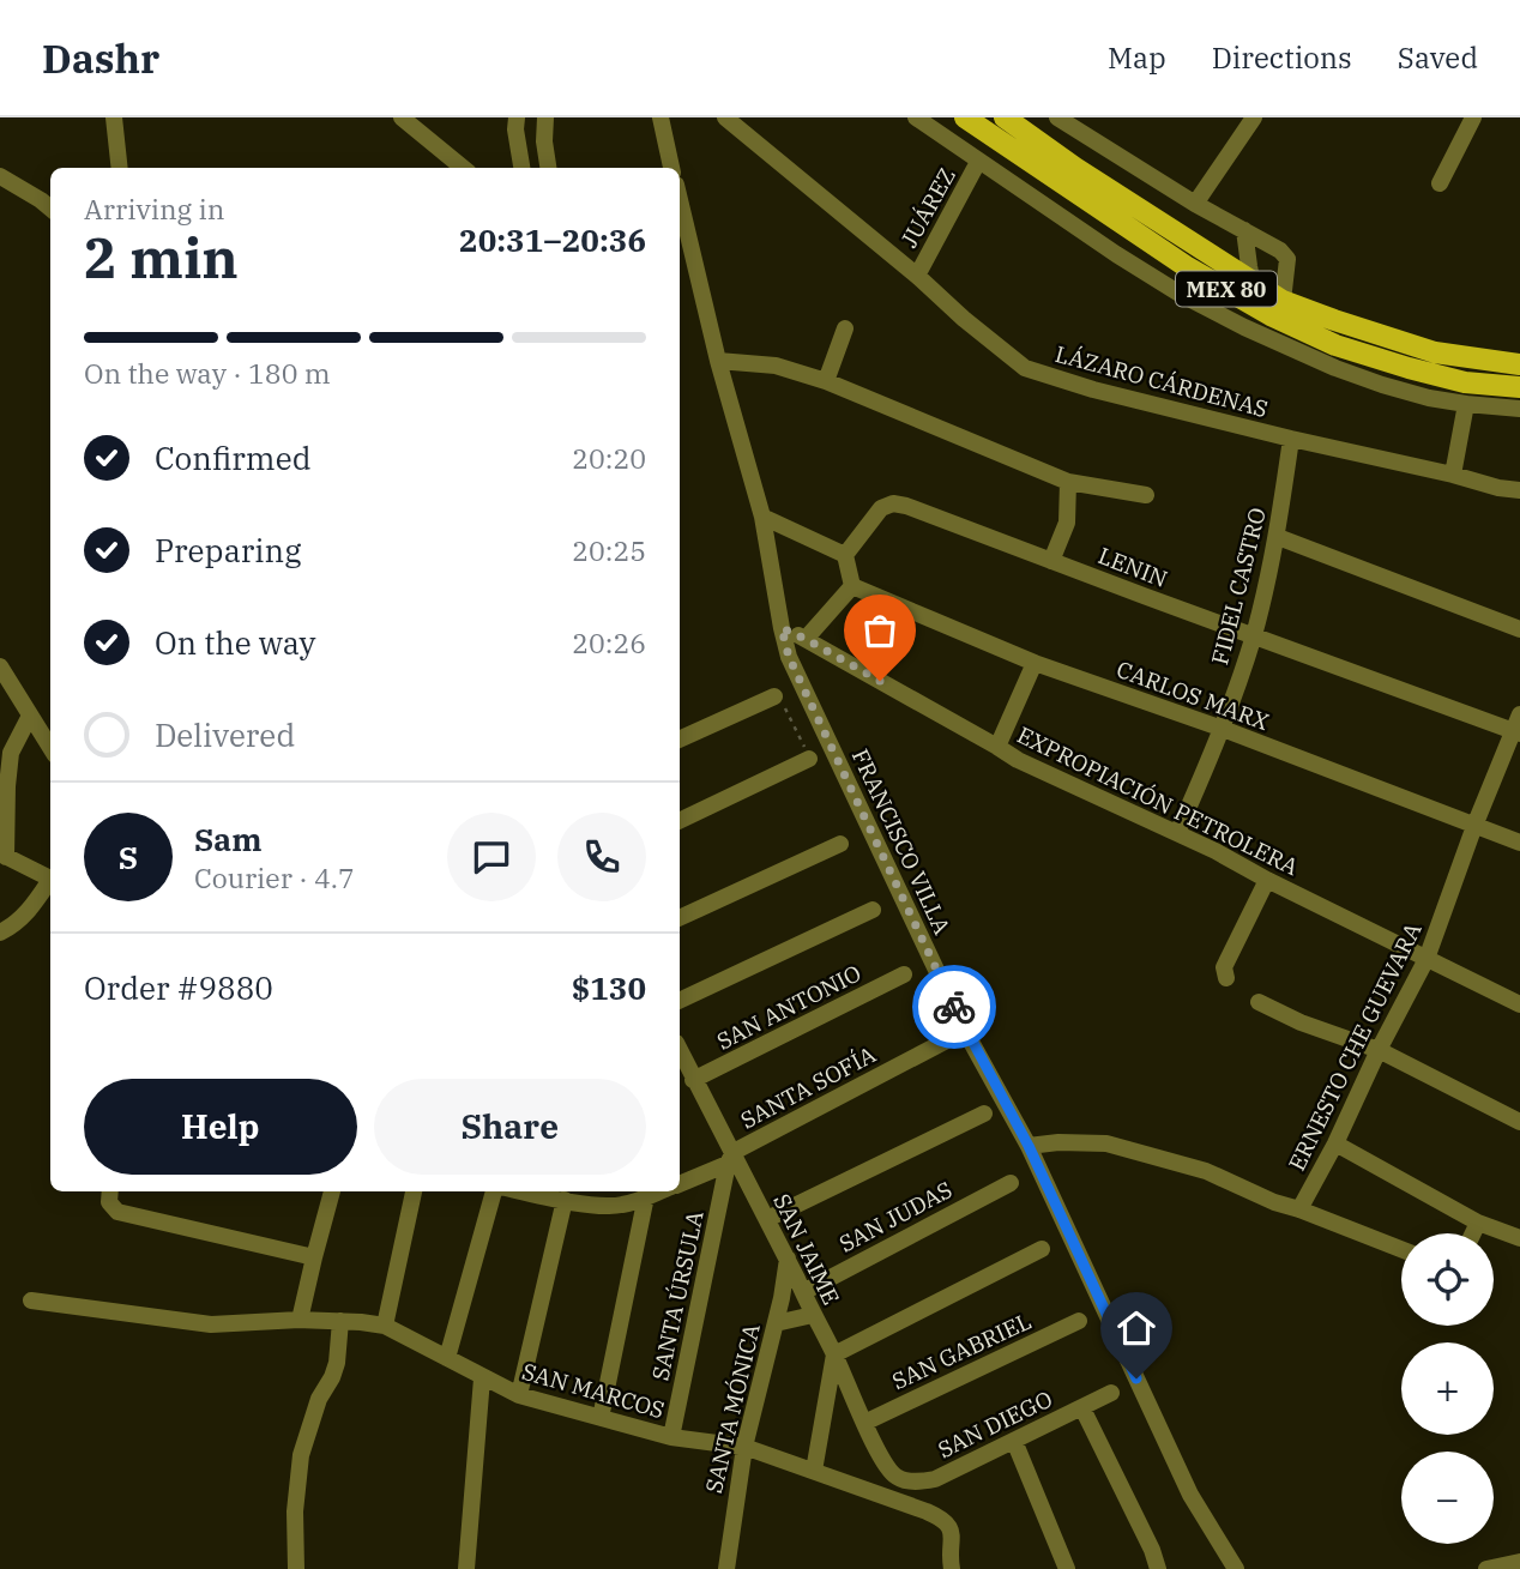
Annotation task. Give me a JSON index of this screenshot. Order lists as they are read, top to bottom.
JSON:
{
  "streets": {
    "main road": ["MEX 80"],
    "street": [
      "JUÁREZ",
      "LÁZARO CÁRDENAS",
      "LENIN",
      "FIDEL CASTRO",
      "CARLOS MARX",
      "EXPROPIACIÓN PETROLERA",
      "FRANCISCO VILLA",
      "SAN ANTONIO",
      "ERNESTO CHE GUEVARA",
      "SANTA SOFÍA",
      "SAN JUDAS",
      "SAN JAIME",
      "SANTA ÚRSULA",
      "SAN GABRIEL",
      "SAN MARCOS",
      "SANTA MÓNICA",
      "SAN DIEGO"
    ]
  },
  "crossings": [
    ["JUÁREZ", "LÁZARO CÁRDENAS"],
    ["LÁZARO CÁRDENAS", "FIDEL CASTRO"],
    ["LENIN", "FIDEL CASTRO"],
    ["LENIN", "ERNESTO CHE GUEVARA"],
    ["FIDEL CASTRO", "CARLOS MARX"],
    ["FIDEL CASTRO", "EXPROPIACIÓN PETROLERA"],
    ["CARLOS MARX", "ERNESTO CHE GUEVARA"],
    ["EXPROPIACIÓN PETROLERA", "FRANCISCO VILLA"],
    ["EXPROPIACIÓN PETROLERA", "ERNESTO CHE GUEVARA"],
    ["FRANCISCO VILLA", "SANTA SOFÍA"],
    ["SAN ANTONIO", "SAN JAIME"],
    ["SANTA SOFÍA", "SAN JAIME"],
    ["SANTA SOFÍA", "SANTA ÚRSULA"],
    ["SAN JUDAS", "SAN JAIME"],
    ["SAN JAIME", "SANTA ÚRSULA"],
    ["SAN JAIME", "SAN GABRIEL"],
    ["SAN JAIME", "SANTA MÓNICA"],
    ["SAN JAIME", "SAN DIEGO"],
    ["SANTA ÚRSULA", "SAN MARCOS"],
    ["SAN MARCOS", "SANTA MÓNICA"]
  ],
  "page": {
    "header": "Dashr",
    "nav": ["Map", "Directions", "Saved"],
    "heading": ["2 min", "Arriving in", "20:31–20:36"],
    "panel": [
      "Sam",
      "Courier · 4.7",
      "Order #9880",
      "$130"
    ],
    "bar": "On the way · 180 m",
    "list": [
      ["Confirmed", "20:20"],
      ["Preparing", "20:25"],
      ["On the way", "20:26"],
      "Delivered"
    ],
    "round": "S",
    "buttons": ["Help", "Share"],
    "map_buttons": ["+", "−"]
  }
}
